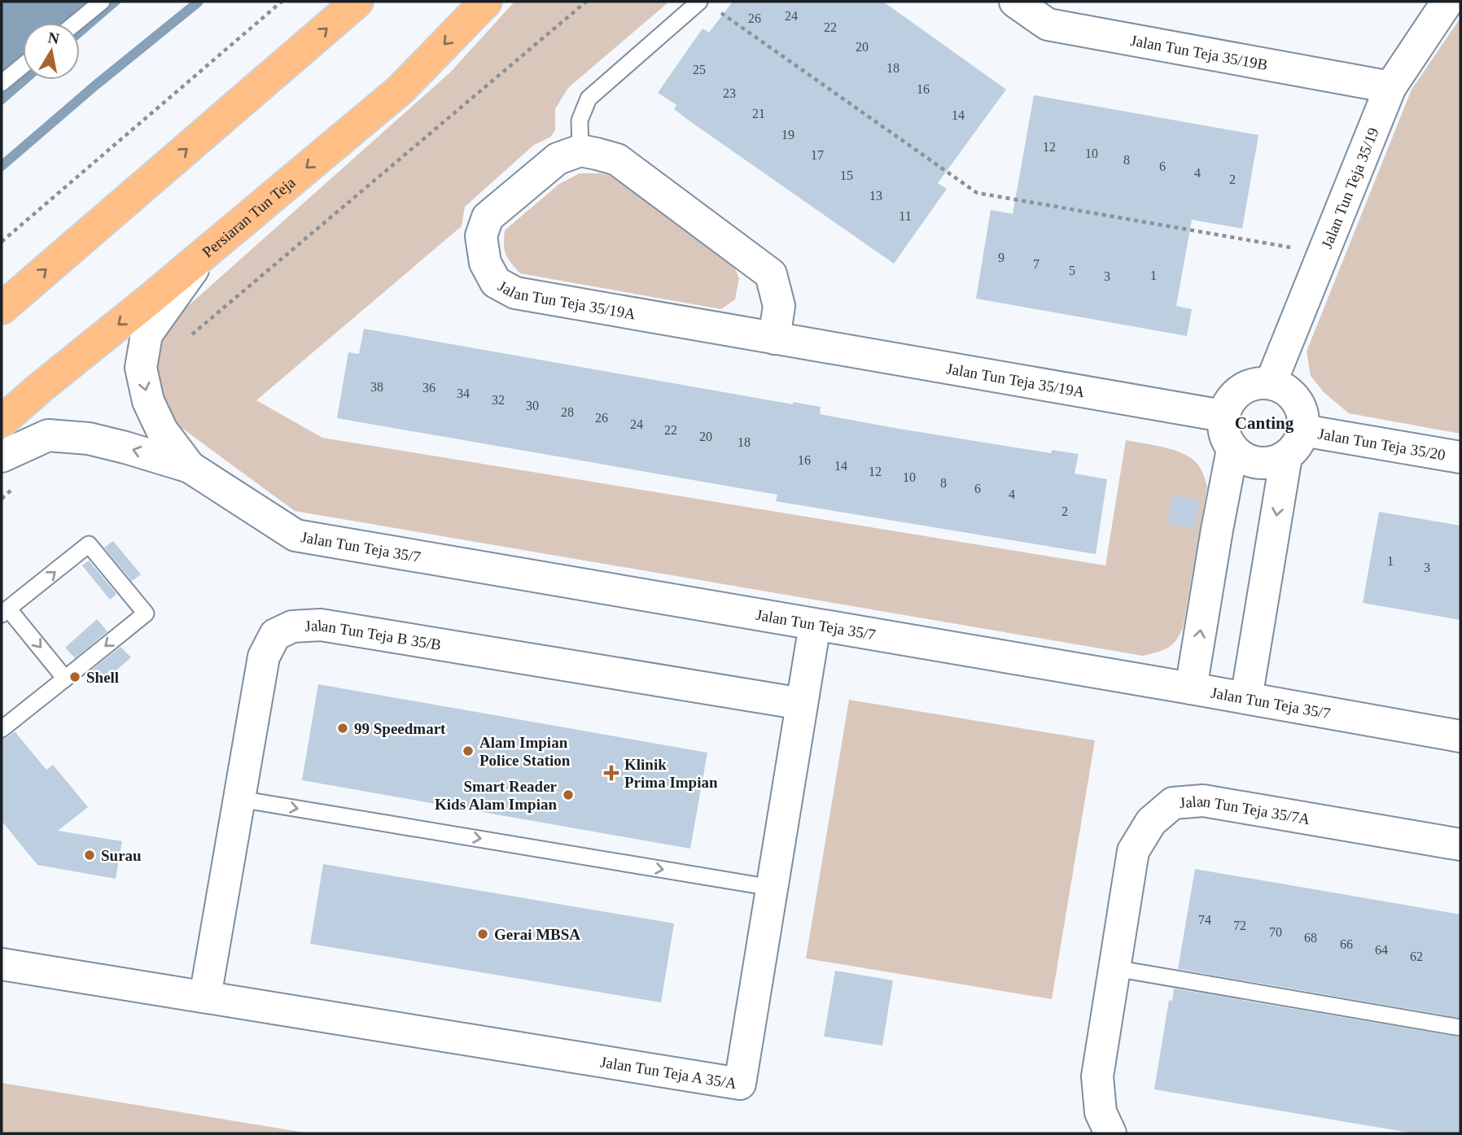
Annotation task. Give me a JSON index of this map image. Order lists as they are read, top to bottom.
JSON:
{
  "streets": {
    "main road": ["Persiaran Tun Teja"],
    "street": [
      "Jalan Tun Teja 35/19B",
      "Jalan Tun Teja 35/19",
      "Jalan Tun Teja 35/19A",
      "Jalan Tun Teja 35/20",
      "Jalan Tun Teja 35/7",
      "Jalan Tun Teja B 35/B",
      "Jalan Tun Teja 35/7A",
      "Jalan Tun Teja A 35/A"
    ]
  },
  "crossings": [
    ["Jalan Tun Teja 35/19B", "Jalan Tun Teja 35/19"],
    ["Jalan Tun Teja 35/19", "Jalan Tun Teja 35/19A"],
    ["Jalan Tun Teja 35/19", "Jalan Tun Teja 35/20"],
    ["Jalan Tun Teja 35/19A", "Jalan Tun Teja 35/20"],
    ["Jalan Tun Teja 35/7", "Jalan Tun Teja A 35/A"],
    ["Jalan Tun Teja B 35/B", "Jalan Tun Teja A 35/A"]
  ],
  "districts": ["Canting"],
  "places": {
    "other": [
      "Shell",
      "99 Speedmart",
      "Alam Impian Police Station",
      "Smart Reader Kids Alam Impian",
      "Surau",
      "Gerai MBSA"
    ],
    "health": ["Klinik Prima Impian"]
  },
  "house_numbers": [
    "24",
    "26",
    "22",
    "20",
    "18",
    "25",
    "16",
    "23",
    "21",
    "14",
    "19",
    "12",
    "10",
    "17",
    "8",
    "6",
    "4",
    "15",
    "2",
    "13",
    "11",
    "9",
    "7",
    "5",
    "1",
    "3",
    "38",
    "36",
    "34",
    "32",
    "30",
    "28",
    "26",
    "24",
    "22",
    "20",
    "18",
    "16",
    "14",
    "12",
    "10",
    "8",
    "6",
    "4",
    "2",
    "1",
    "3",
    "74",
    "72",
    "70",
    "68",
    "66",
    "64",
    "62"
  ],
  "north": "top"
}
